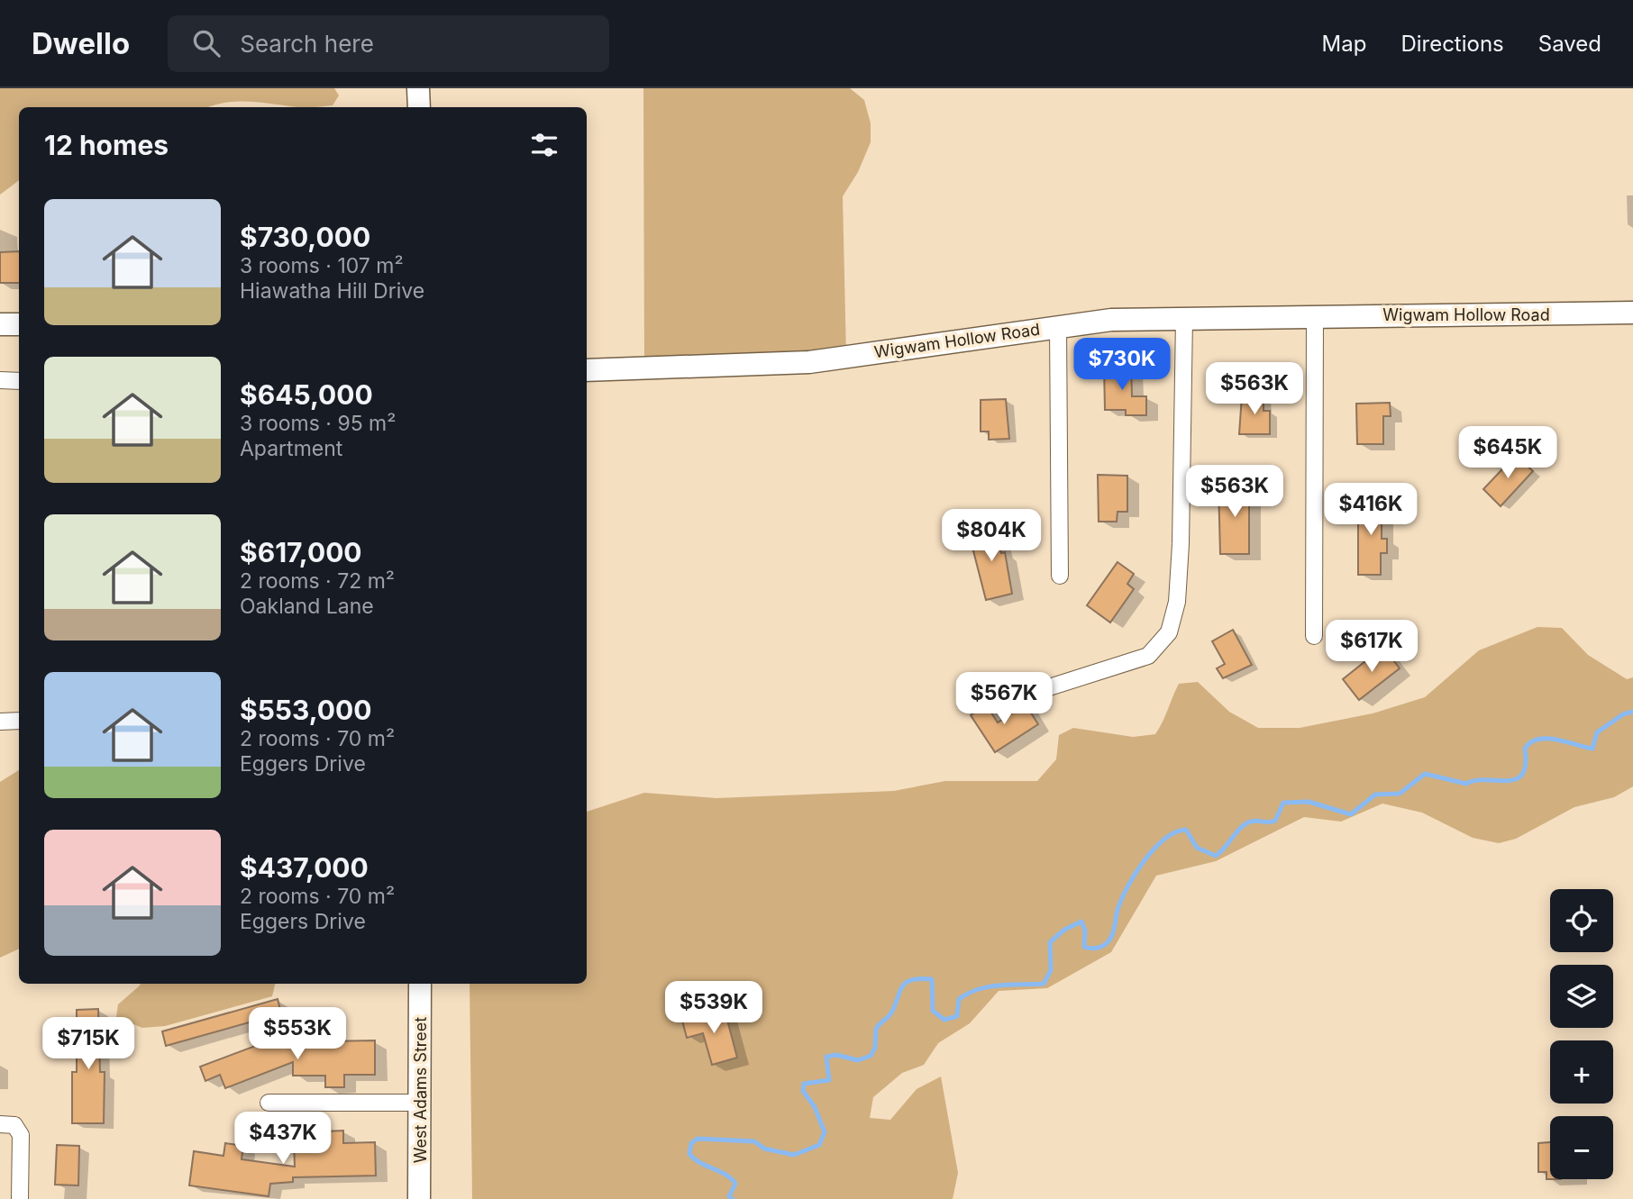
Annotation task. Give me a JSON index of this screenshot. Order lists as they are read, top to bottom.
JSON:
{
  "streets": {
    "street": ["Wigwam Hollow Road", "West Adams Street"]
  },
  "page": {
    "header": "Dwello",
    "search": "Search here",
    "nav": ["Map", "Directions", "Saved"],
    "heading": "12 homes",
    "list": [
      {
        "name": "$730,000",
        "note": "3 rooms · 107 m² · Hiawatha Hill Drive"
      },
      {
        "name": "$645,000",
        "note": "3 rooms · 95 m² · Apartment"
      },
      {
        "name": "$617,000",
        "note": "2 rooms · 72 m² · Oakland Lane"
      },
      {
        "name": "$553,000",
        "note": "2 rooms · 70 m² · Eggers Drive"
      },
      {
        "name": "$437,000",
        "note": "2 rooms · 70 m² · Eggers Drive"
      }
    ],
    "price": [
      "$730K",
      "$563K",
      "$645K",
      "$563K",
      "$416K",
      "$804K",
      "$617K",
      "$567K",
      "$539K",
      "$553K",
      "$715K",
      "$437K"
    ],
    "map_buttons": ["+", "−"]
  }
}
